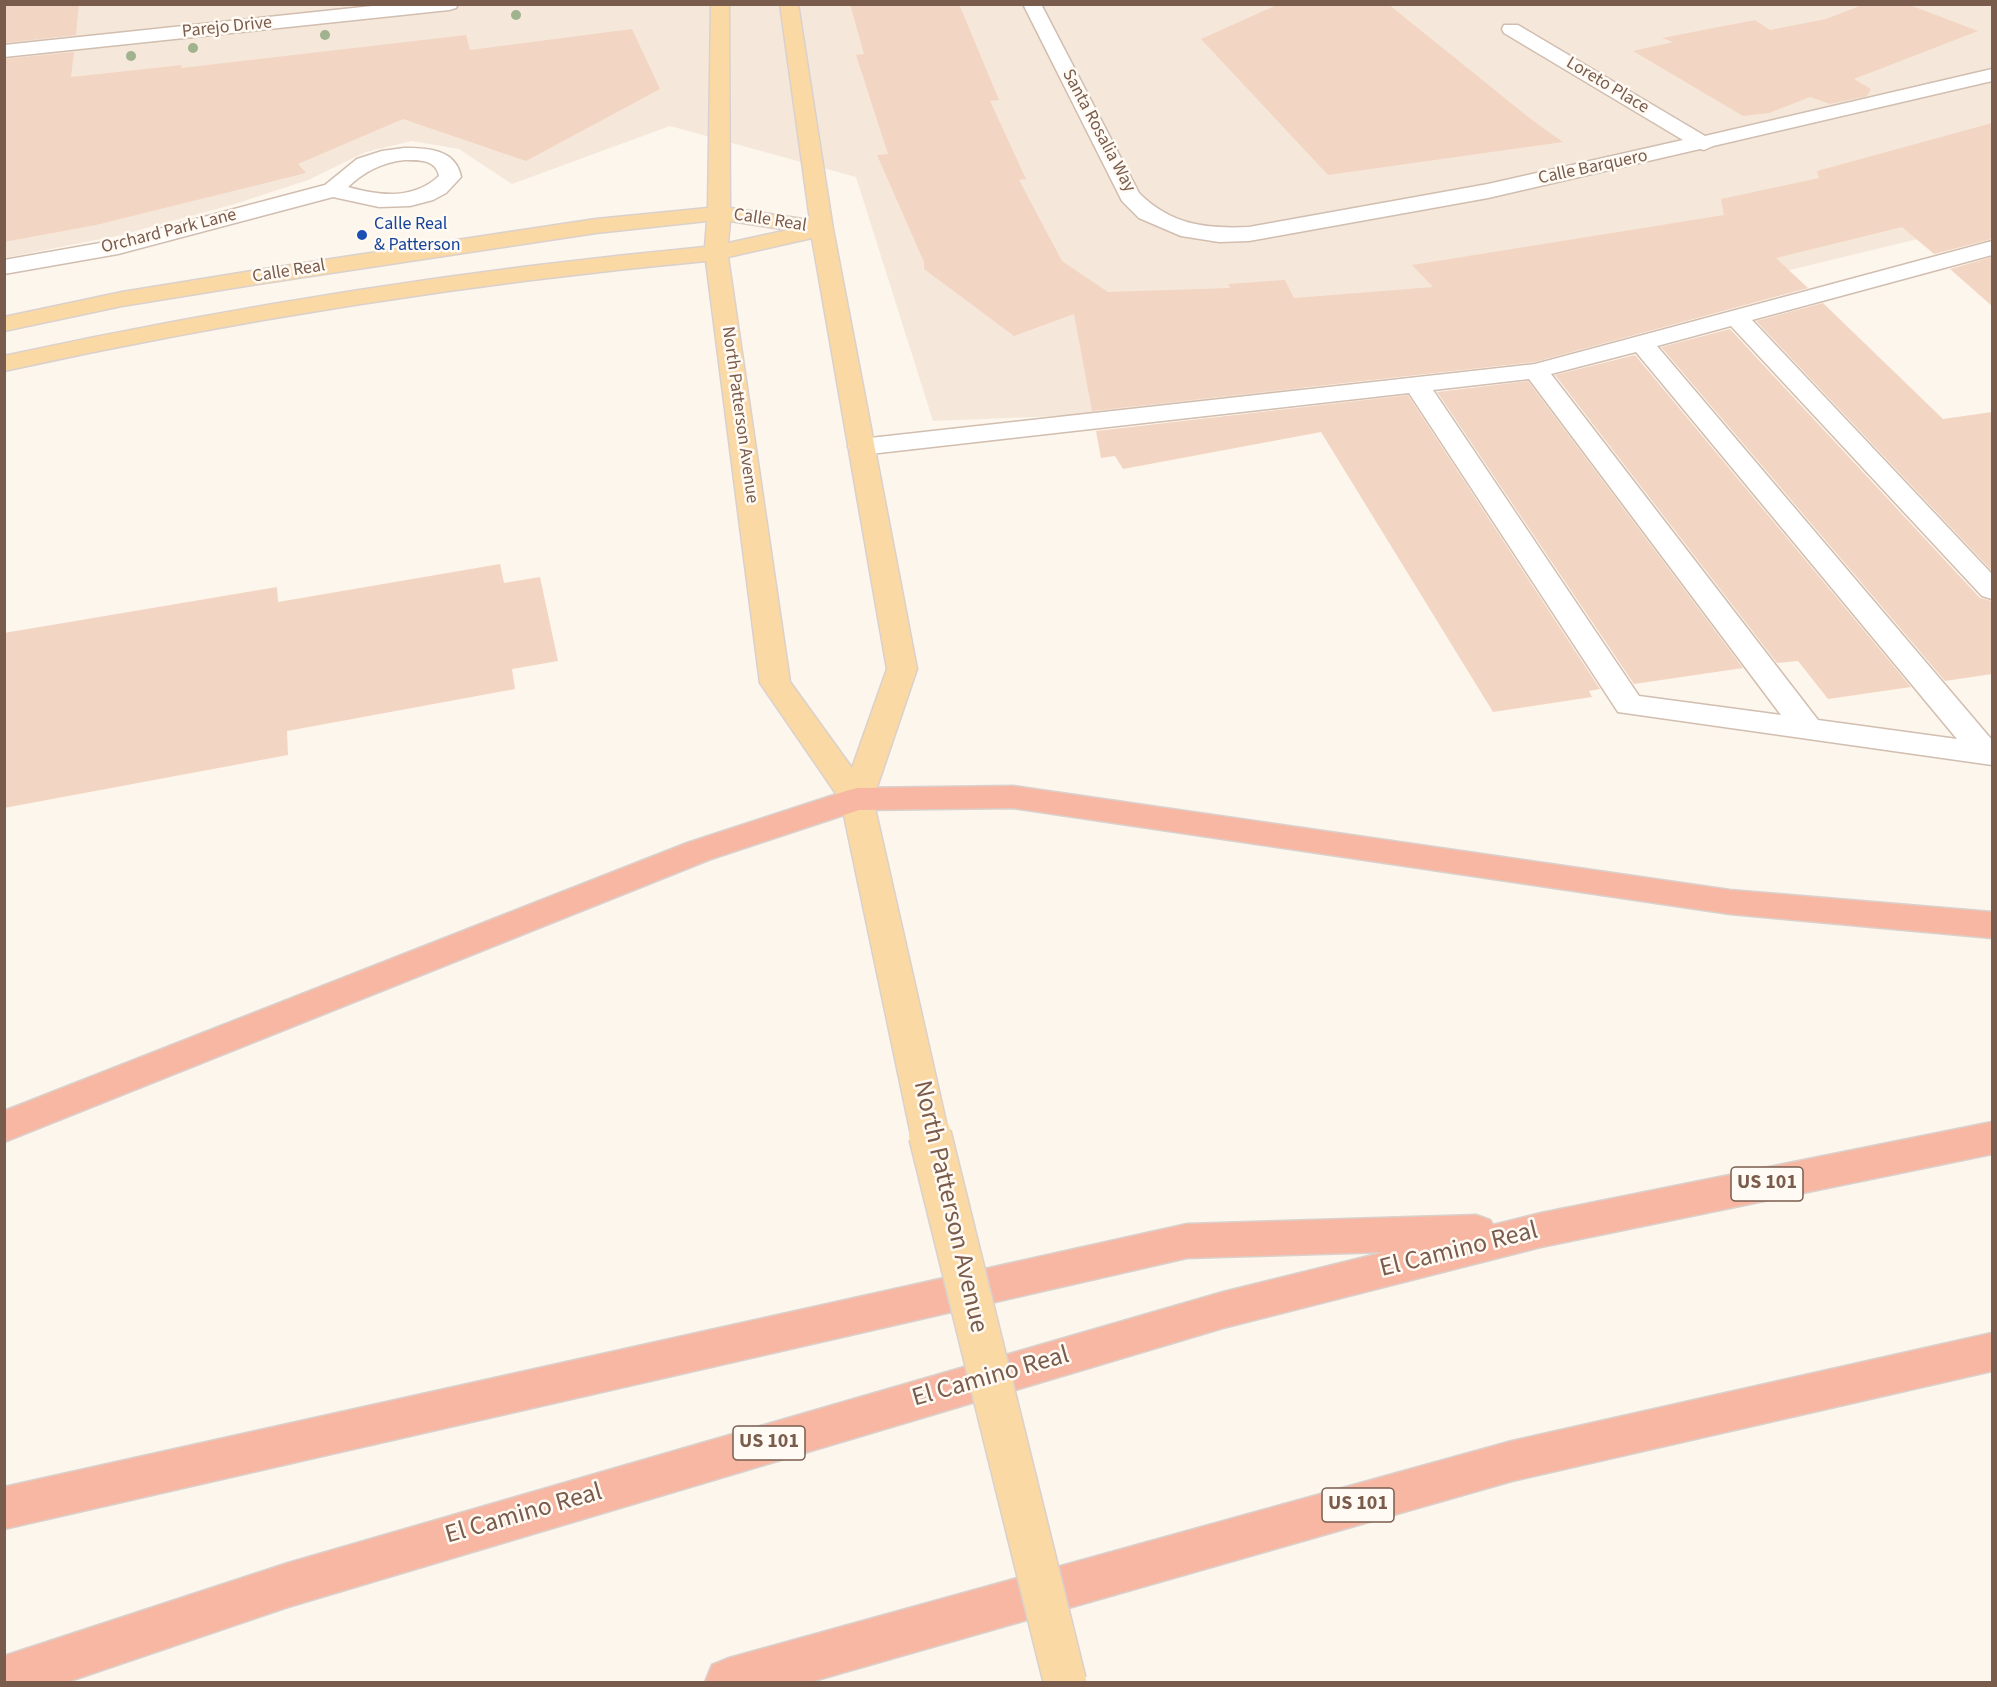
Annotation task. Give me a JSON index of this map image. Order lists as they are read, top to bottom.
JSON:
{
  "streets": {
    "highway": ["US 101", "El Camino Real"],
    "main road": ["Calle Real", "North Patterson Avenue"],
    "street": [
      "Parejo Drive",
      "Loreto Place",
      "Santa Rosalia Way",
      "Calle Barquero",
      "Orchard Park Lane"
    ]
  },
  "crossings": [
    ["Loreto Place", "Calle Barquero"],
    ["Santa Rosalia Way", "Calle Barquero"],
    ["Calle Real", "North Patterson Avenue"]
  ],
  "places": ["Calle Real & Patterson"]
}
